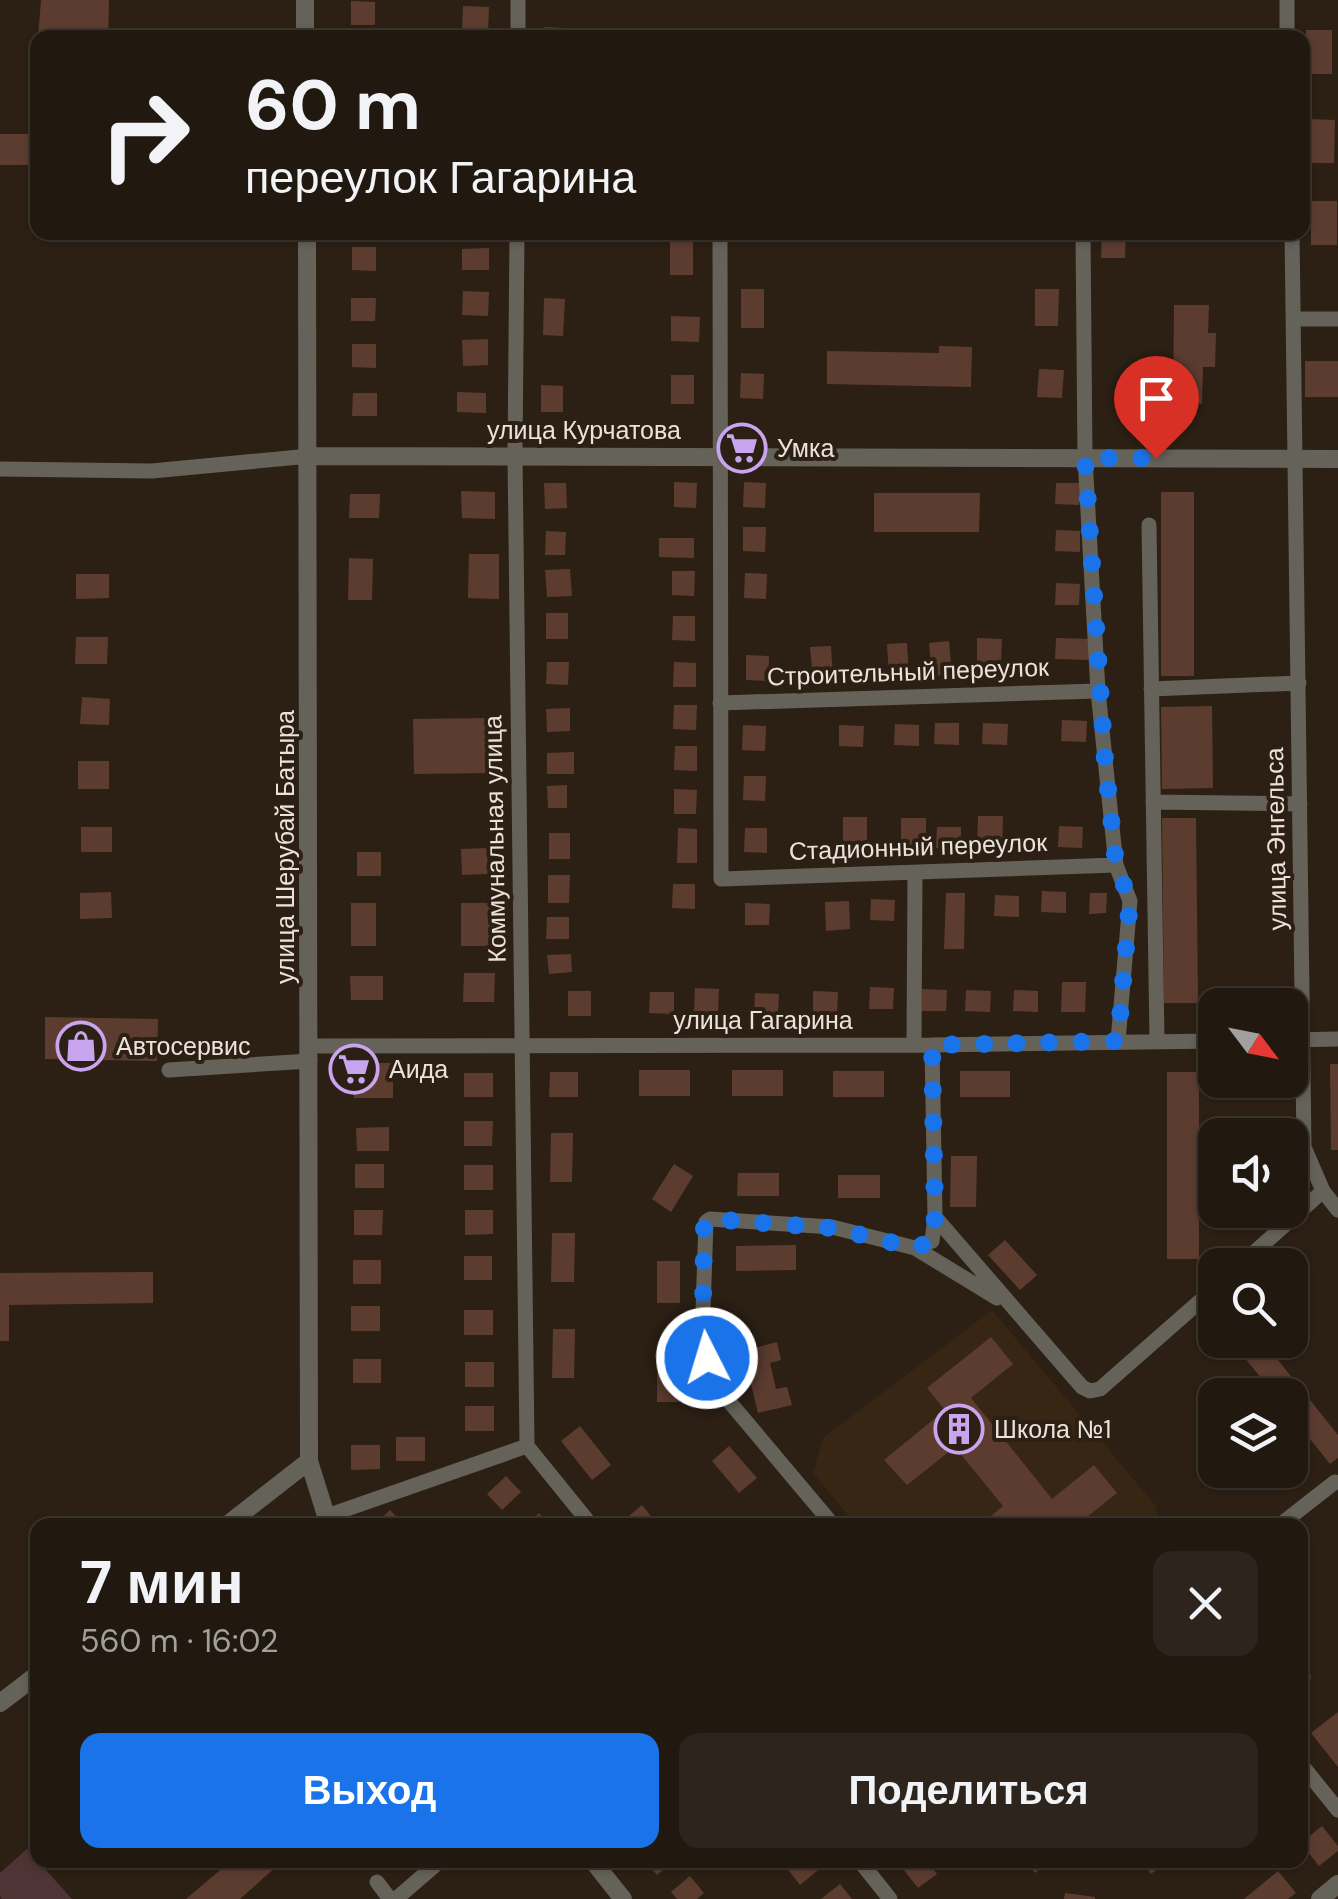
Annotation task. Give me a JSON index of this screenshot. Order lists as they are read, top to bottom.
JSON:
{
  "streets": {
    "street": [
      "улица Курчатова",
      "Строительный переулок",
      "Коммунальная улица",
      "улица Энгельса",
      "улица Шерубай Батыра",
      "Стадионный переулок",
      "улица Гагарина"
    ]
  },
  "crossings": [
    ["улица Курчатова", "Коммунальная улица"],
    ["улица Курчатова", "улица Энгельса"],
    ["улица Курчатова", "улица Шерубай Батыра"],
    ["Строительный переулок", "Стадионный переулок"],
    ["Коммунальная улица", "улица Гагарина"],
    ["улица Шерубай Батыра", "улица Гагарина"]
  ],
  "places": {
    "supermarket": ["Умка", "Аида"],
    "shop": ["Автосервис"],
    "building": ["Школа №1"]
  },
  "north": "bottom right",
  "page": {
    "turn": ["60 m", "переулок Гагарина"],
    "heading": ["7 мин", "560 m · 16:02"],
    "buttons": ["Выход", "Поделиться"]
  }
}
